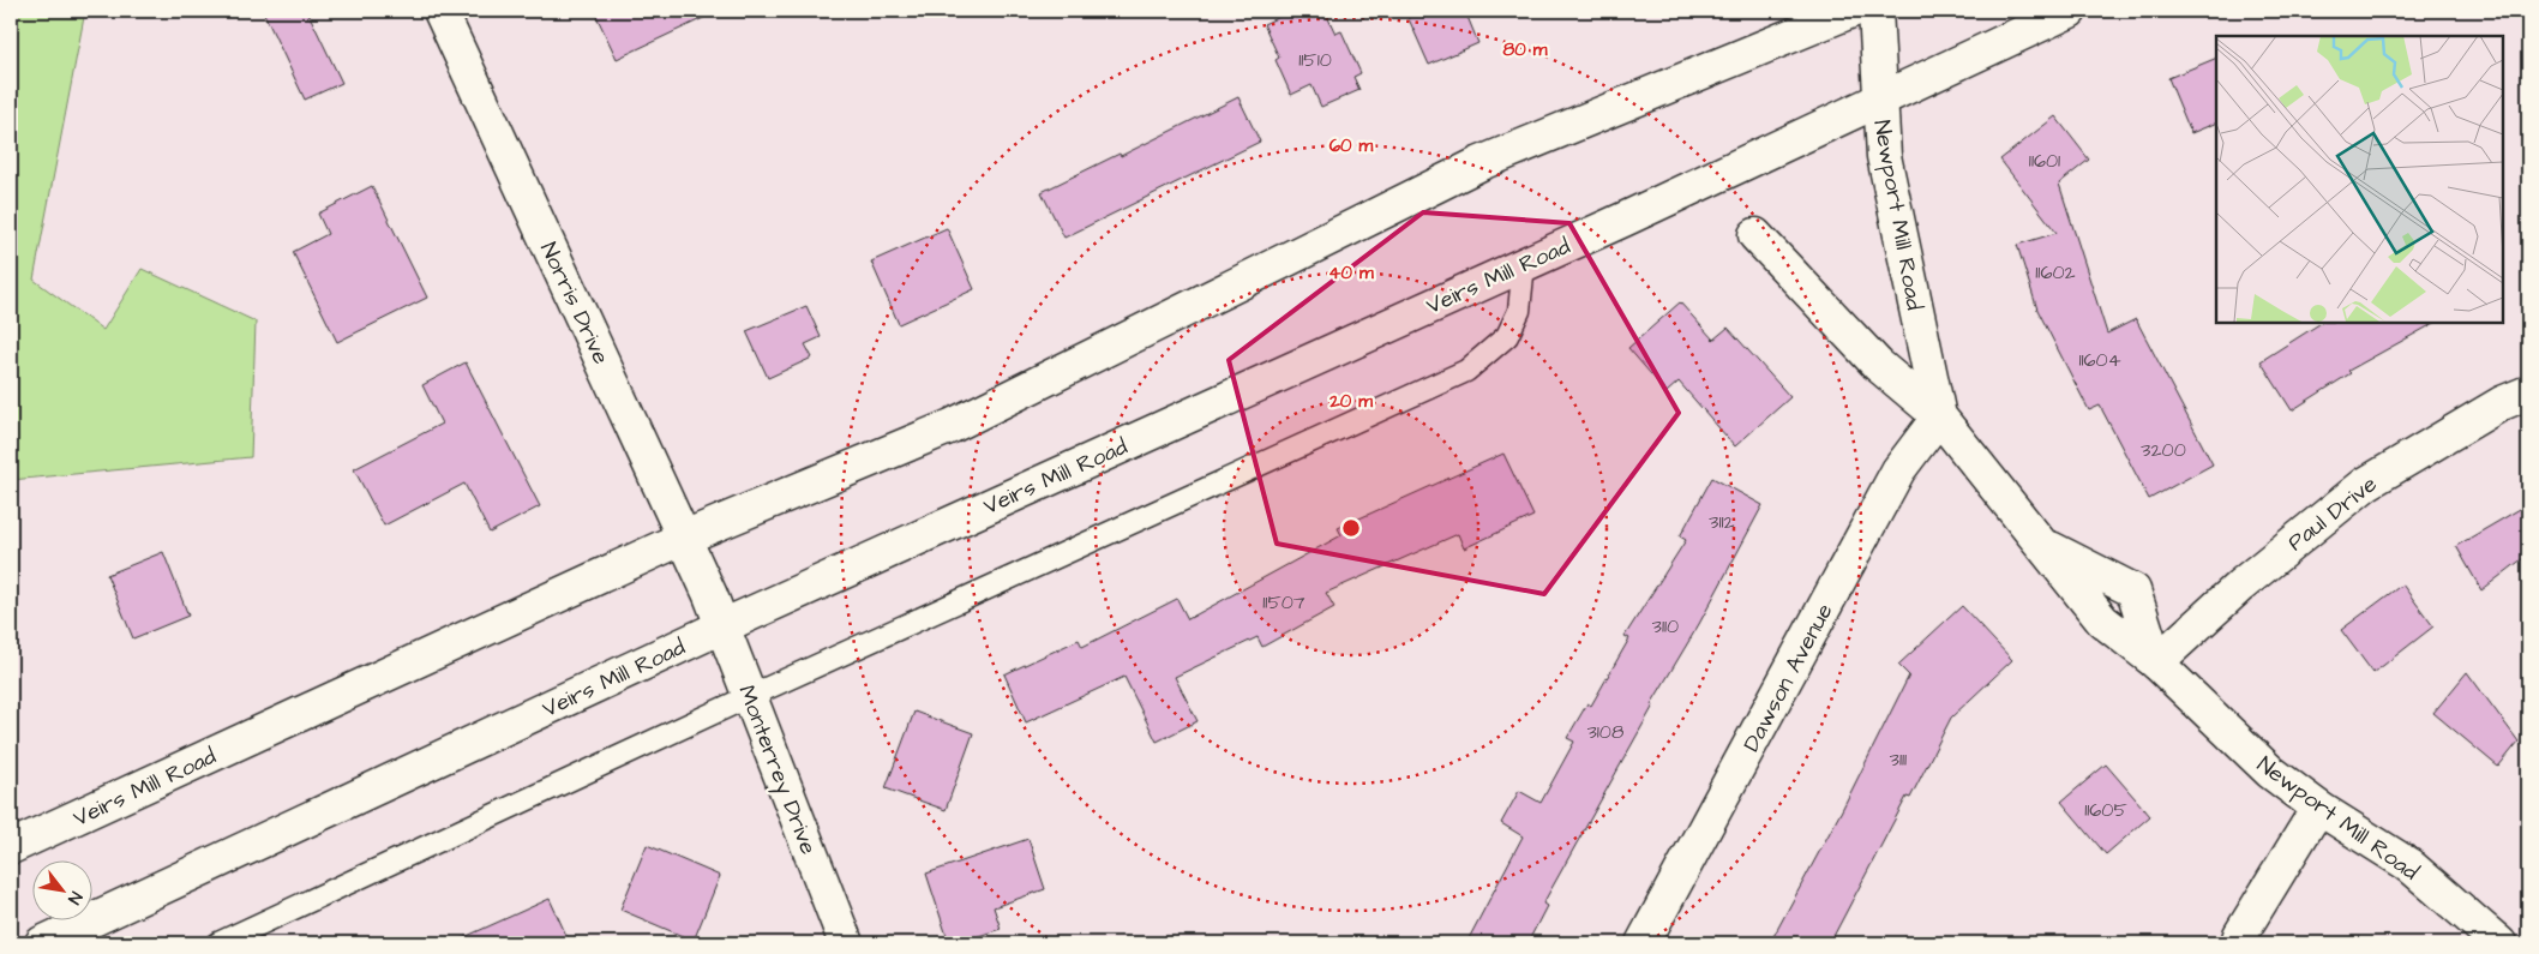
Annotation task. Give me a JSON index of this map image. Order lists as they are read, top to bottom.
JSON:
{
  "streets": {
    "main road": [
      "Newport Mill Road",
      "Veirs Mill Road",
      "Norris Drive",
      "Paul Drive",
      "Dawson Avenue",
      "Monterrey Drive"
    ]
  },
  "crossings": [
    ["Newport Mill Road", "Veirs Mill Road"],
    ["Newport Mill Road", "Paul Drive"],
    ["Newport Mill Road", "Dawson Avenue"],
    ["Veirs Mill Road", "Norris Drive"],
    ["Veirs Mill Road", "Monterrey Drive"],
    ["Norris Drive", "Monterrey Drive"]
  ],
  "house_numbers": [
    "11510",
    "11601",
    "11602",
    "11604",
    "3200",
    "3112",
    "11507",
    "3110",
    "3108",
    "3111",
    "11605"
  ],
  "north": "bottom right",
  "rings": [
    "80 m",
    "60 m",
    "40 m",
    "20 m"
  ]
}
